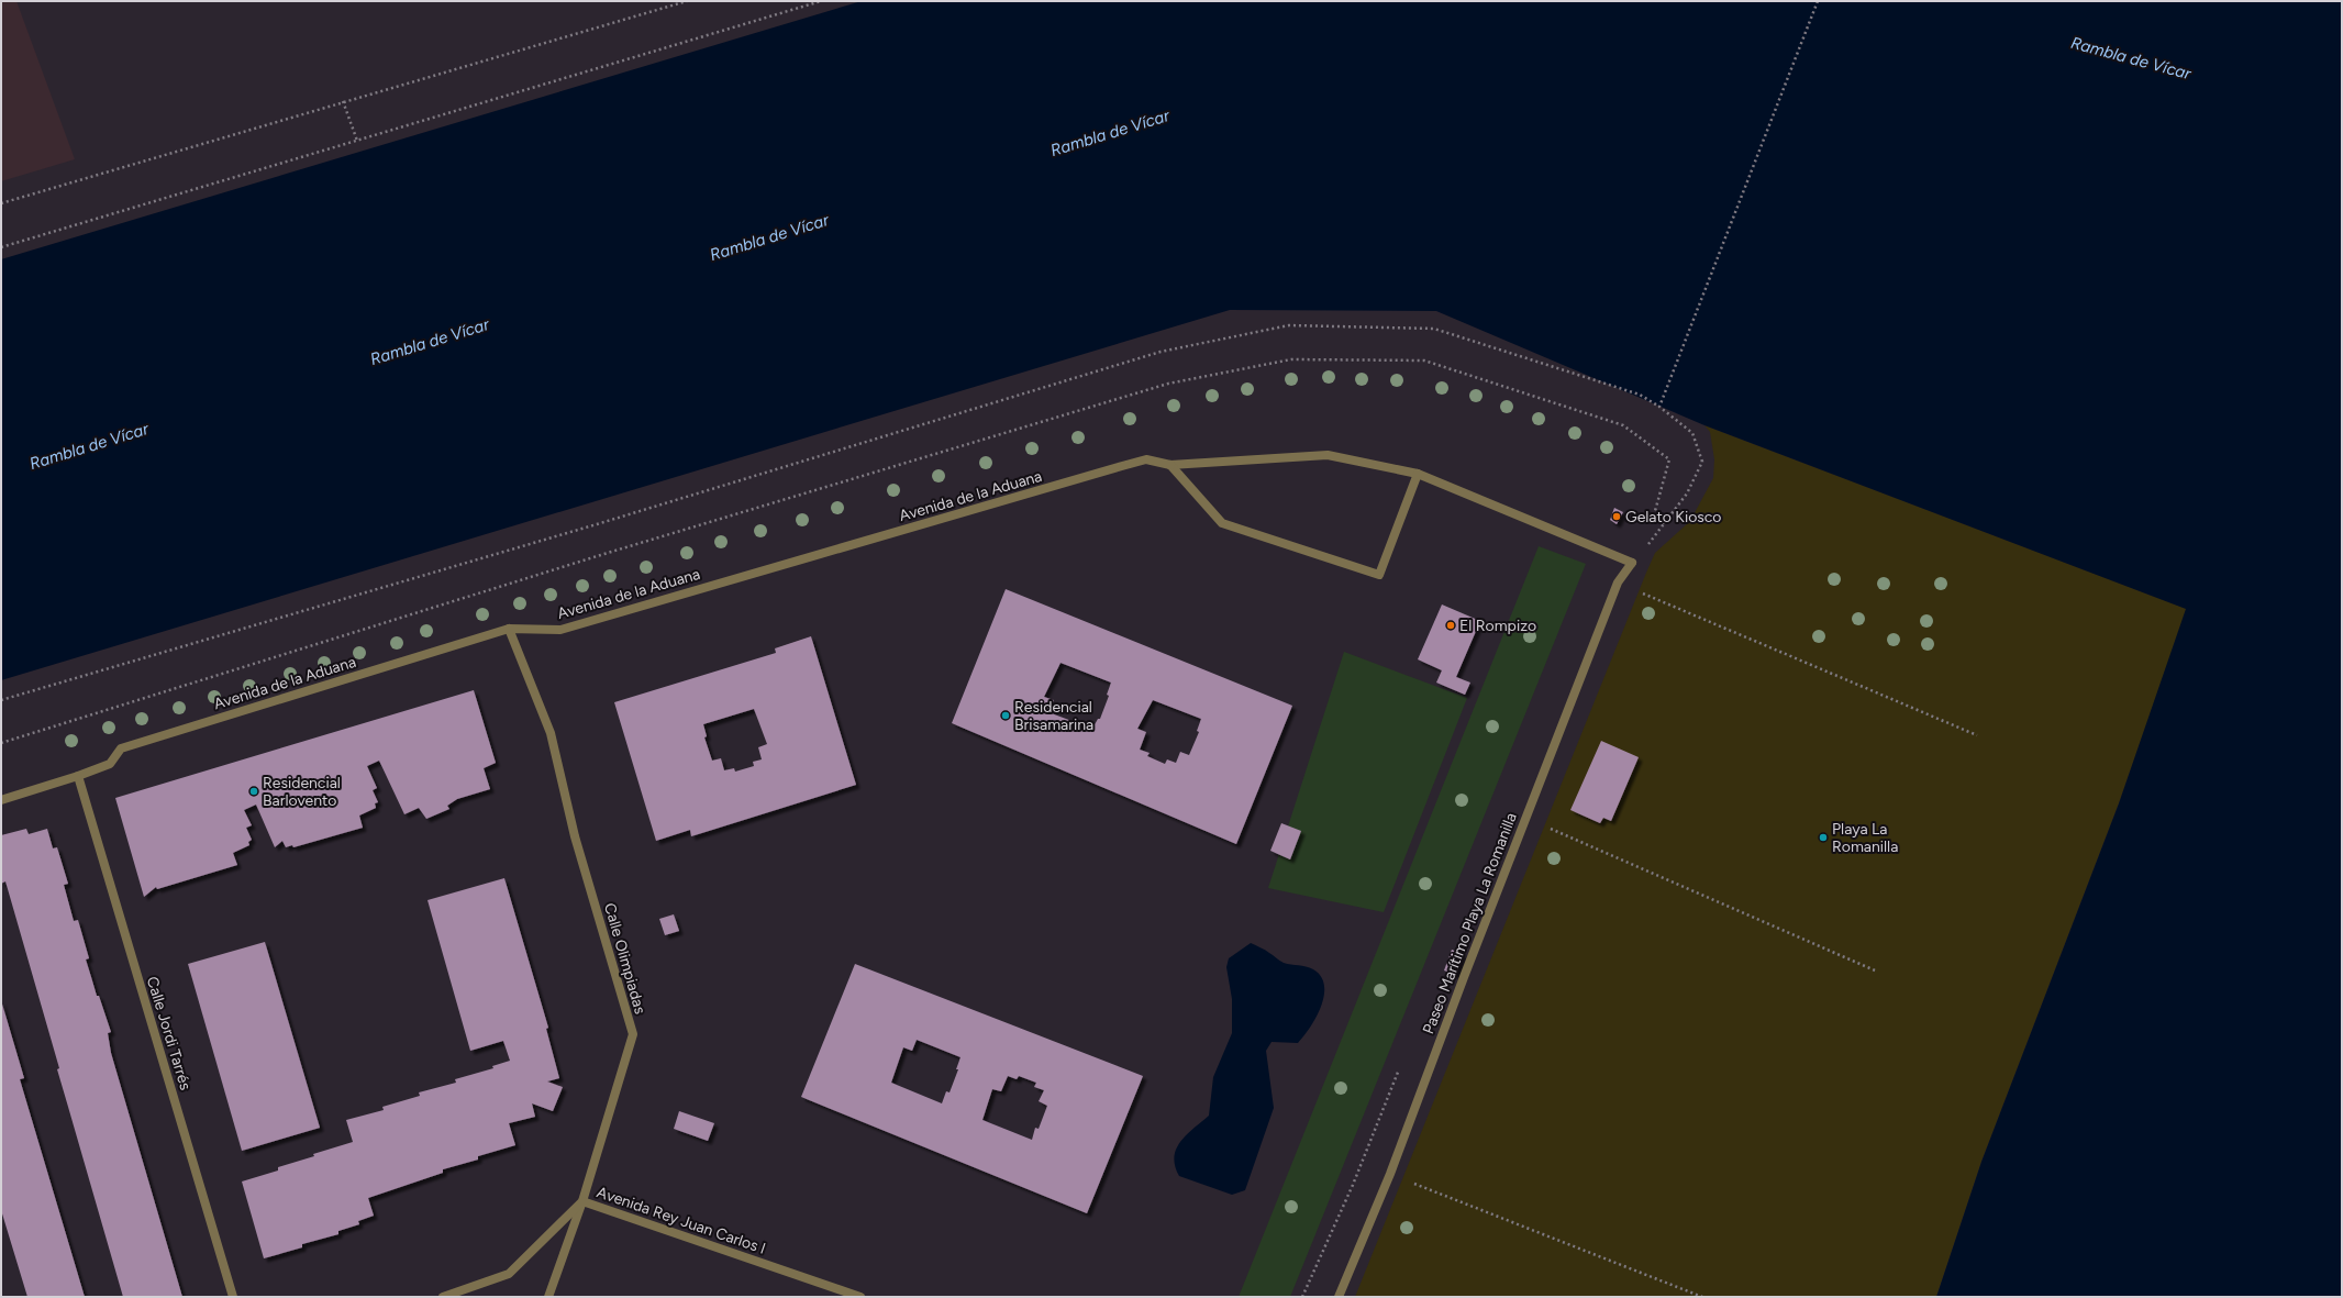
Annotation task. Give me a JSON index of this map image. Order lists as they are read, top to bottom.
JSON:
{
  "streets": {
    "street": [
      "Avenida de la Aduana",
      "Paseo Marítimo Playa La Romanilla",
      "Calle Olimpiadas",
      "Calle Jordi Tarrés",
      "Avenida Rey Juan Carlos I"
    ]
  },
  "crossings": [
    ["Avenida de la Aduana", "Paseo Marítimo Playa La Romanilla"],
    ["Avenida de la Aduana", "Calle Olimpiadas"],
    ["Avenida de la Aduana", "Calle Jordi Tarrés"],
    ["Calle Olimpiadas", "Avenida Rey Juan Carlos I"]
  ],
  "water": ["Rambla de Vícar"],
  "places": [
    "Gelato Kiosco",
    "El Rompizo",
    "Residencial Brisamarina",
    "Residencial Barlovento",
    "Playa La Romanilla"
  ]
}
